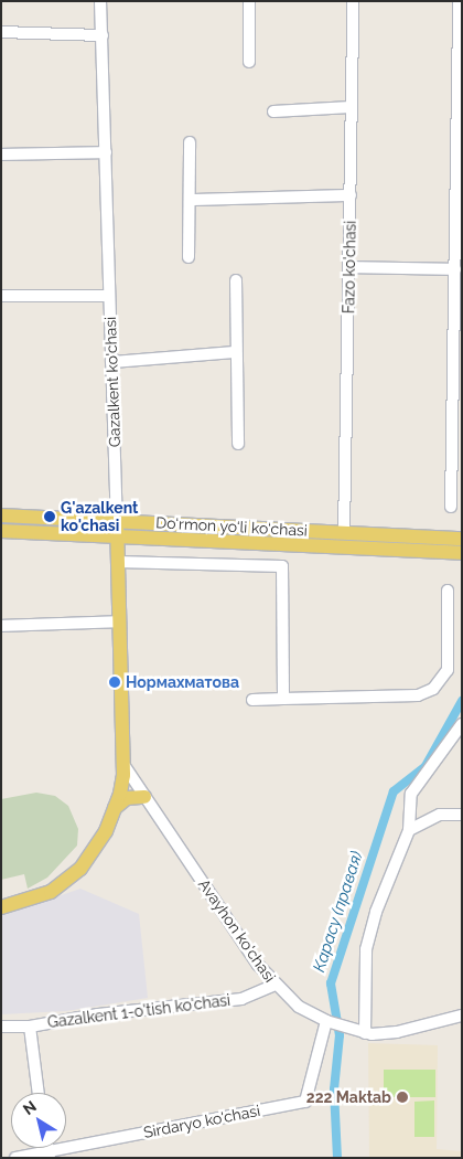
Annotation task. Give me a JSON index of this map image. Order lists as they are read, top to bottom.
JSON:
{
  "streets": {
    "main road": ["Gazalkent ko'chasi", "Do‘rmon yo‘li ko‘chasi"],
    "street": [
      "Fazo ko'chasi",
      "Avayhon ko'chasi",
      "Gazalkent 1-o'tish ko'chasi",
      "Sirdaryo ko'chasi"
    ]
  },
  "crossings": [
    ["Fazo ko'chasi", "Do‘rmon yo‘li ko‘chasi"],
    ["Gazalkent ko'chasi", "Do‘rmon yo‘li ko‘chasi"],
    ["Gazalkent ko'chasi", "Avayhon ko'chasi"],
    ["Avayhon ko'chasi", "Gazalkent 1-o'tish ko'chasi"],
    ["Avayhon ko'chasi", "Sirdaryo ko'chasi"]
  ],
  "water": ["Карасу (правая)"],
  "places": ["G'azalkent ko'chasi", "Нормахматова", "222 Maktab"],
  "north": "top left"
}
